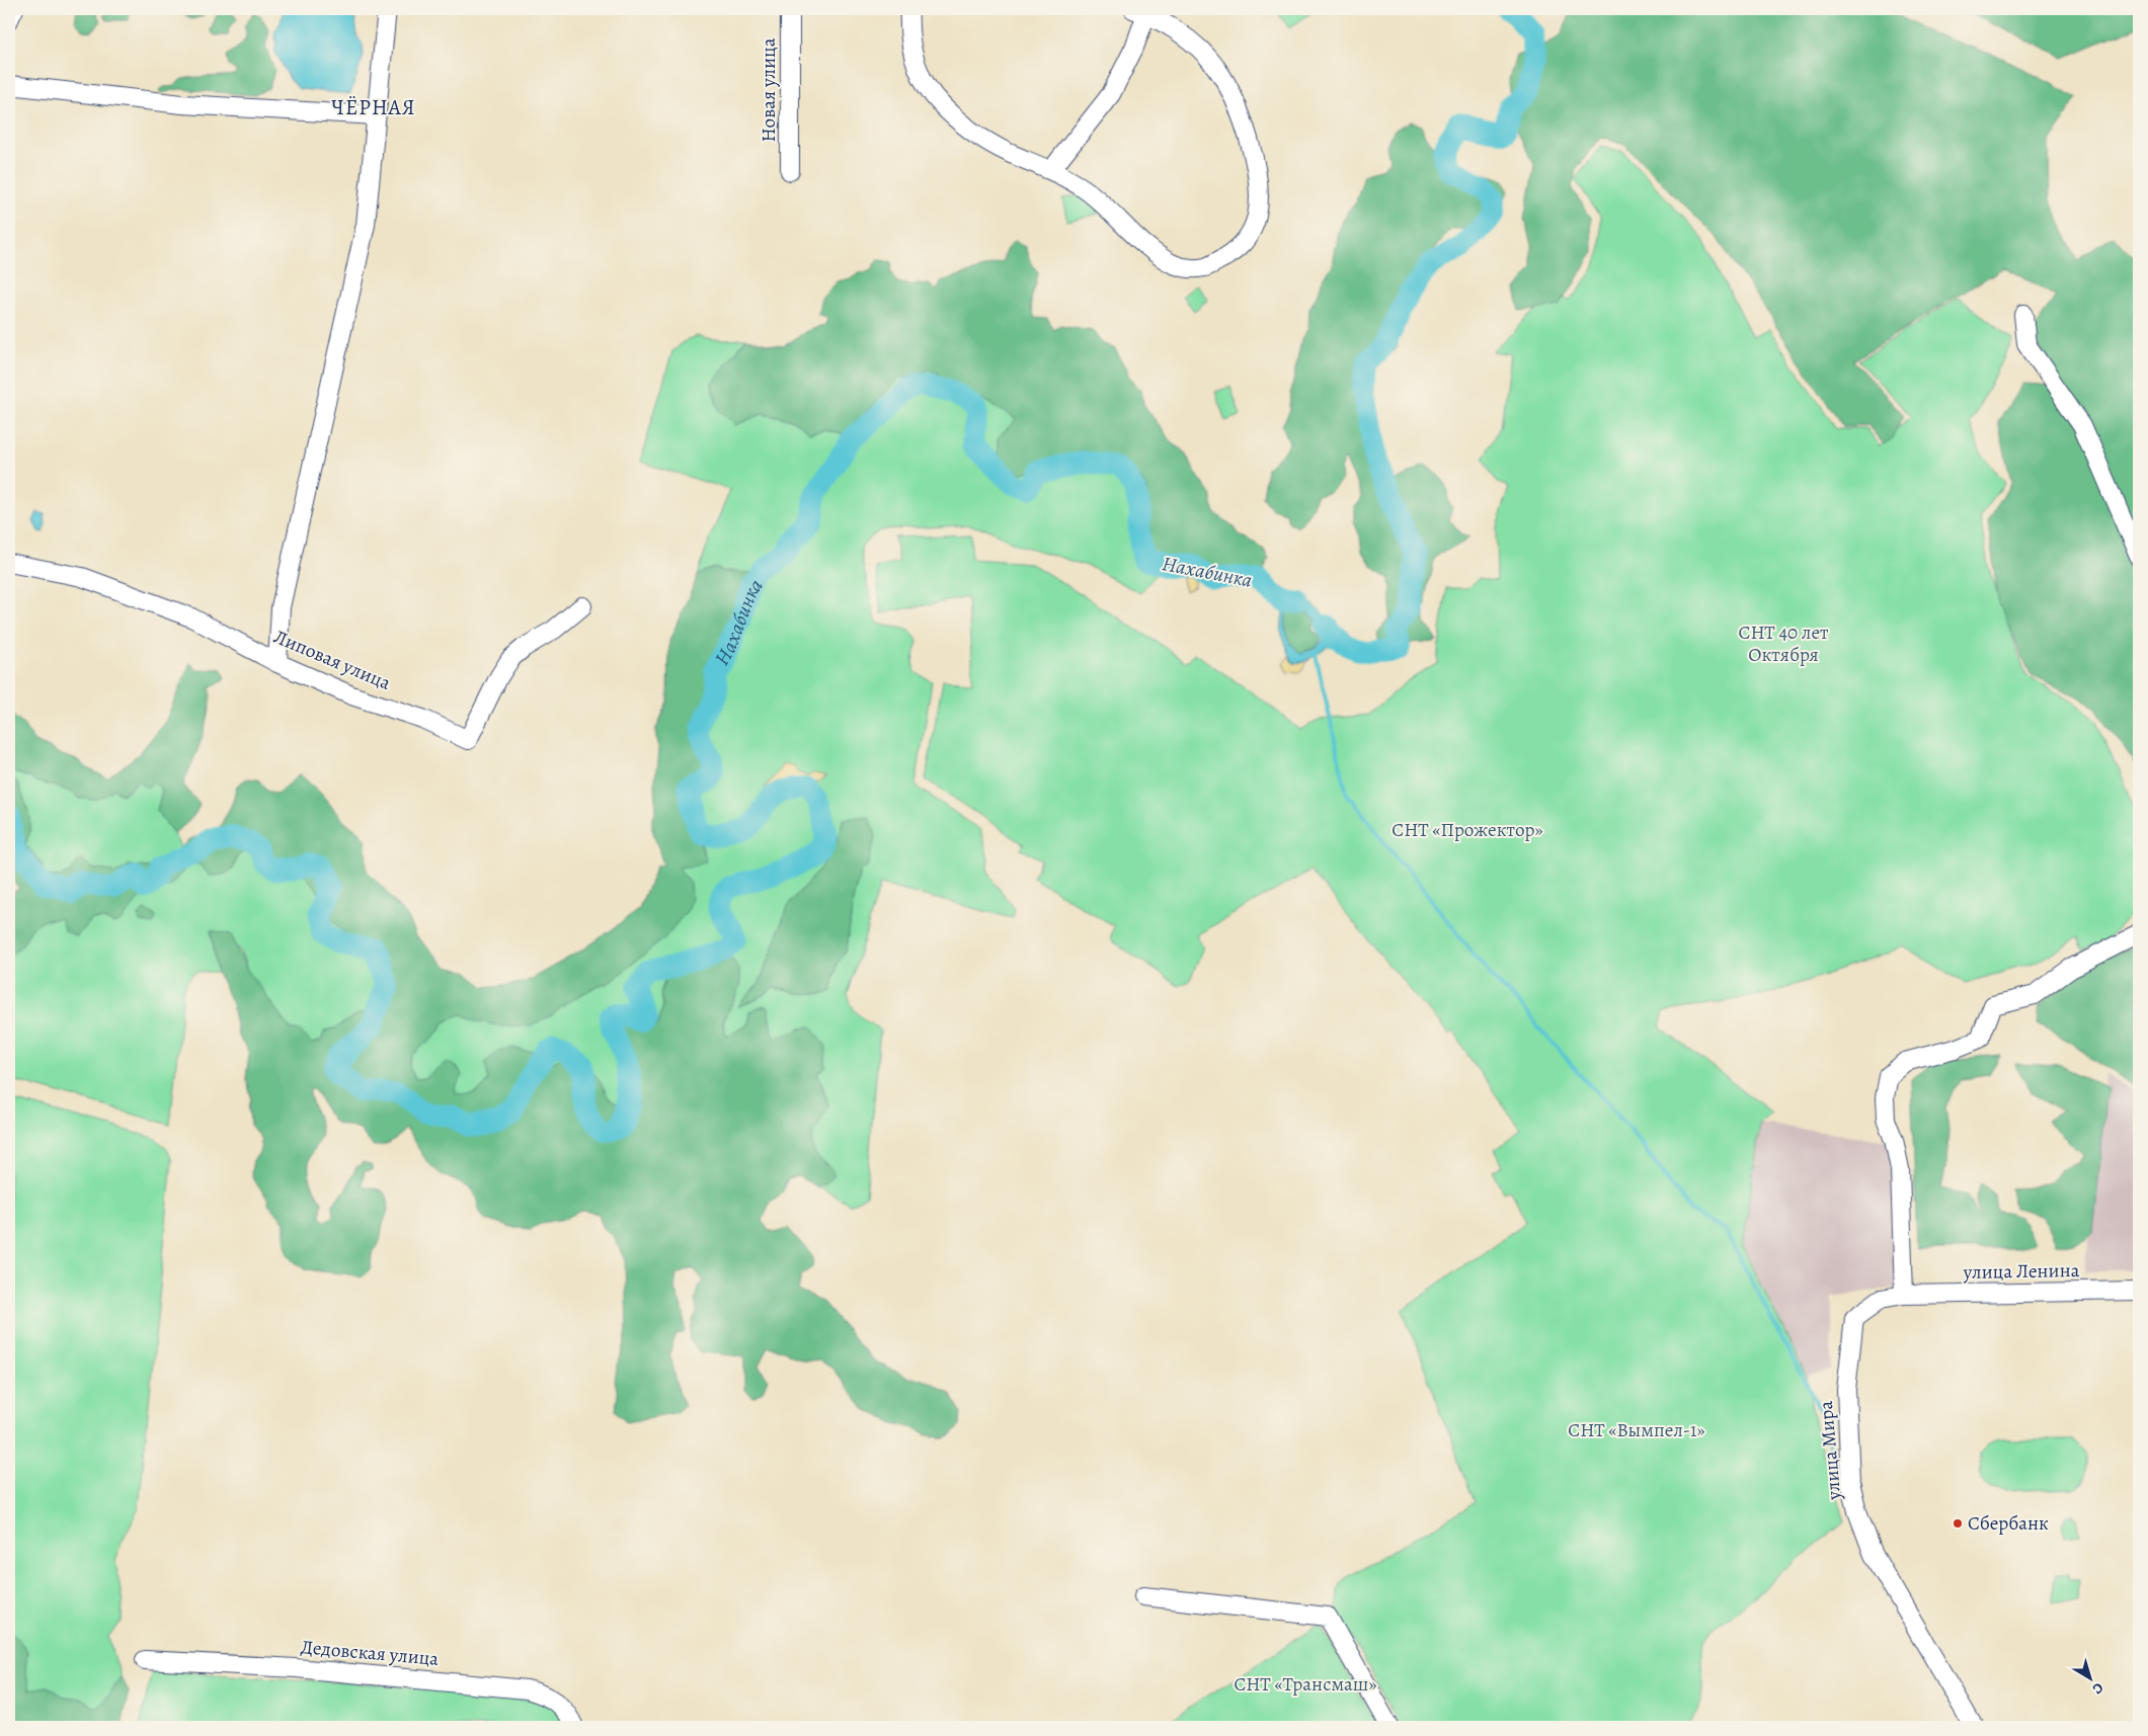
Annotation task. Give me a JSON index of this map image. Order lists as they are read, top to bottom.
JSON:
{
  "streets": {
    "street": [
      "Новая улица",
      "Липовая улица",
      "улица Ленина",
      "улица Мира",
      "Дедовская улица"
    ]
  },
  "crossings": [
    ["улица Ленина", "улица Мира"]
  ],
  "districts": ["ЧЁРНАЯ"],
  "water": ["Нахабинка"],
  "parks": [
    "СНТ 40 лет Октября",
    "СНТ «Прожектор»",
    "СНТ «Вымпел-1»",
    "СНТ «Трансмаш»"
  ],
  "places": ["Сбербанк"],
  "north": "bottom right"
}
